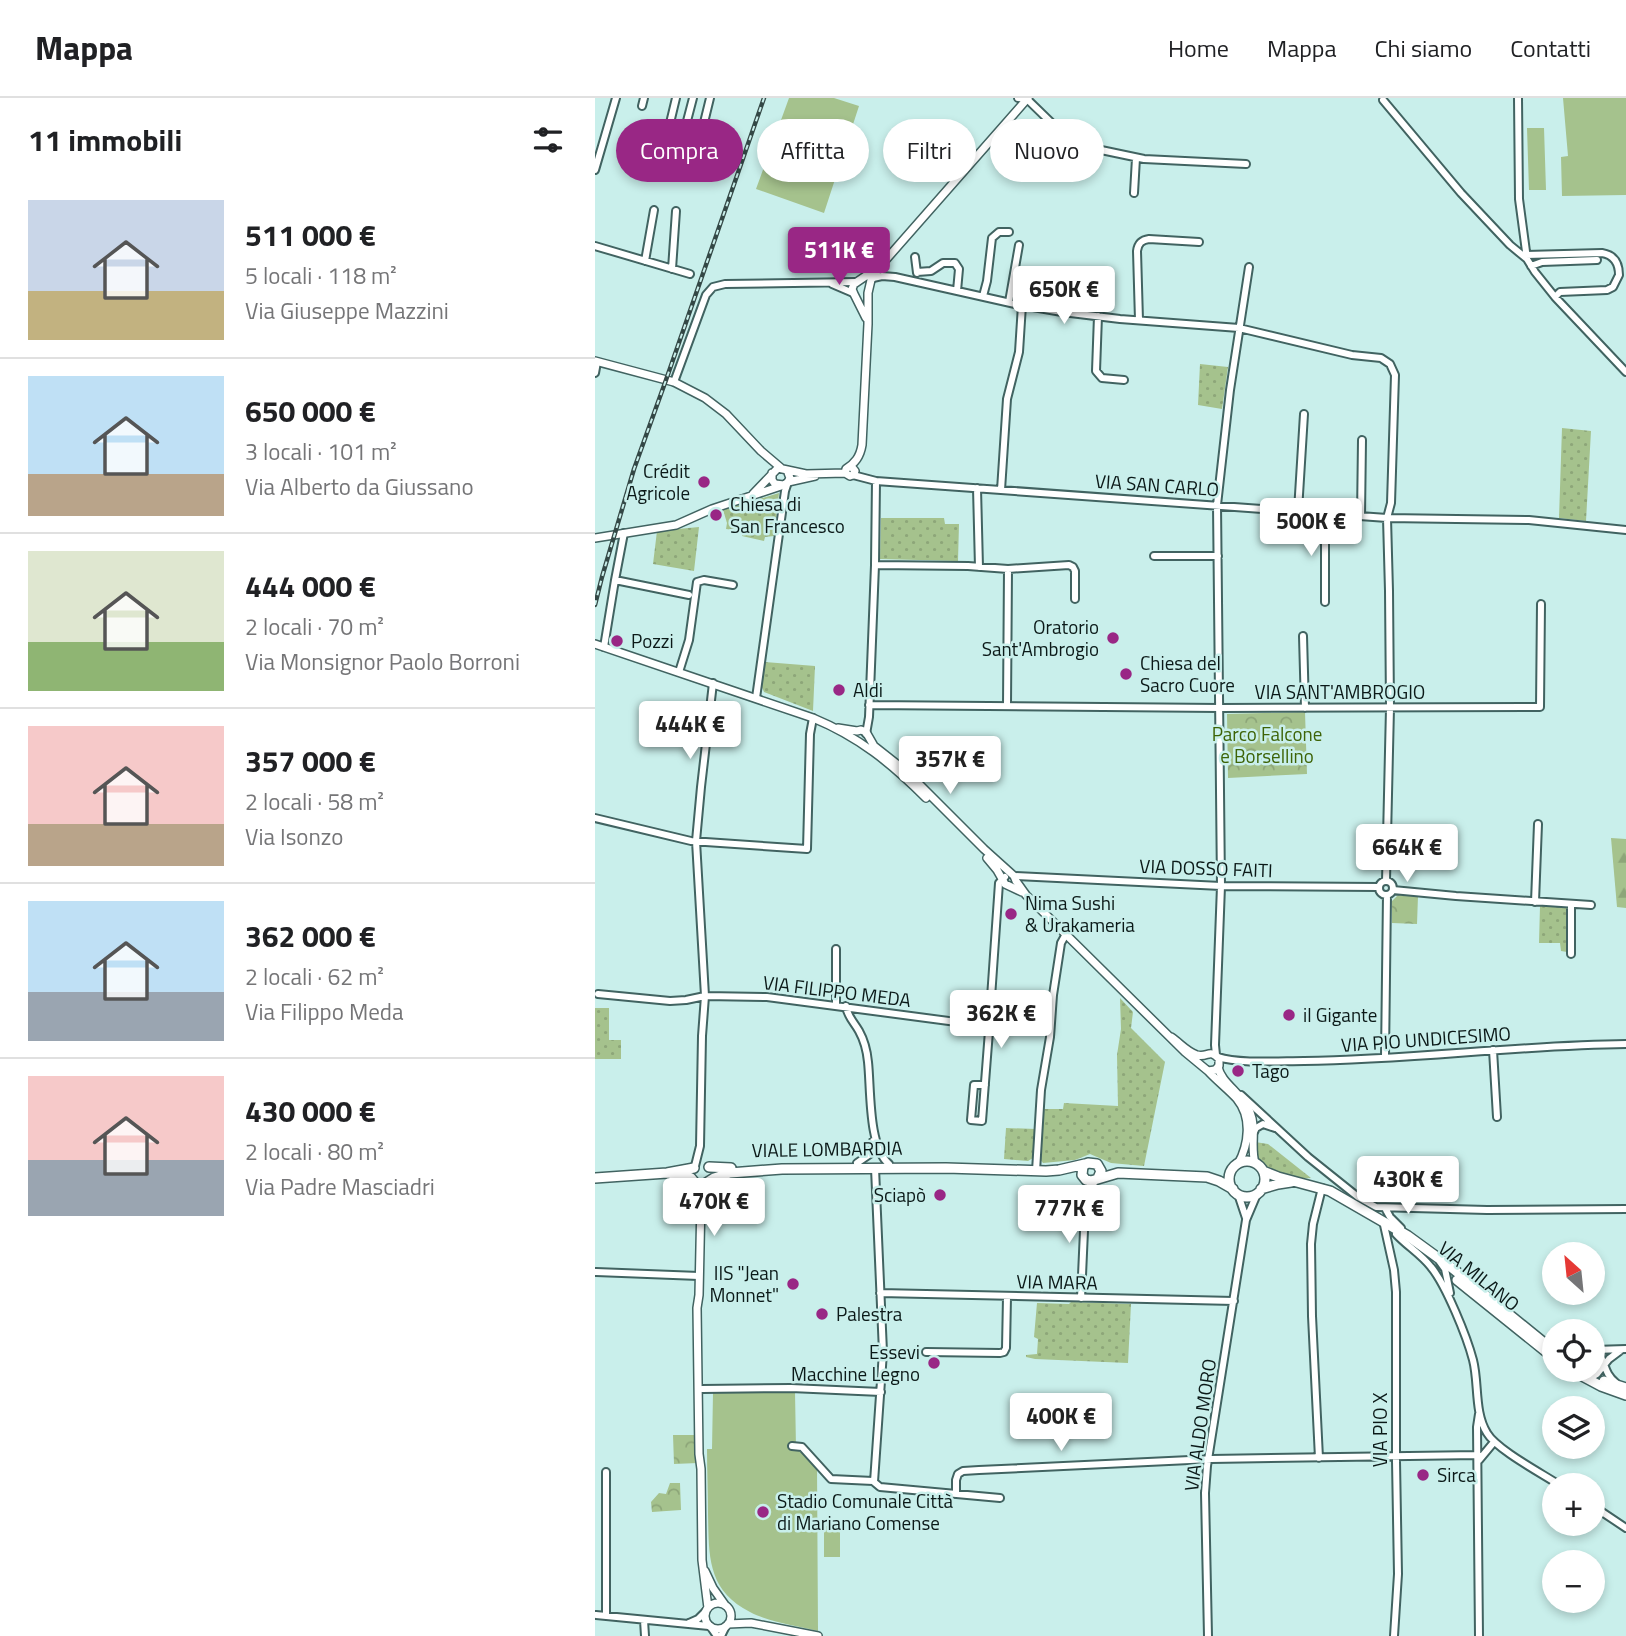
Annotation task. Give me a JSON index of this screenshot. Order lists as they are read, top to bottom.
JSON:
{
  "streets": {
    "main road": ["VIALE LOMBARDIA", "VIA MILANO"],
    "street": [
      "VIA SAN CARLO",
      "VIA SANT'AMBROGIO",
      "VIA DOSSO FAITI",
      "VIA FILIPPO MEDA",
      "VIA PIO UNDICESIMO",
      "VIA MARA",
      "VIA ALDO MORO",
      "VIA PIO X"
    ]
  },
  "crossings": [
    ["VIA MILANO", "VIA PIO X"],
    ["VIA MARA", "VIA ALDO MORO"]
  ],
  "parks": ["Parco Falcone e Borsellino"],
  "places": [
    "Crédit Agricole",
    "Chiesa di San Francesco",
    "Oratorio Sant'Ambrogio",
    "Pozzi",
    "Chiesa del Sacro Cuore",
    "Aldi",
    "Nima Sushi & Urakameria",
    "il Gigante",
    "Tago",
    "Sciapò",
    "IIS \"Jean Monnet\"",
    "Palestra",
    "Essevi Macchine Legno",
    "Sirca",
    "Stadio Comunale Città di Mariano Comense"
  ],
  "north": "top left",
  "page": {
    "header": "Mappa",
    "nav": [
      "Home",
      "Mappa",
      "Chi siamo",
      "Contatti"
    ],
    "heading": "11 immobili",
    "chip": [
      "Compra",
      "Affitta",
      "Filtri",
      "Nuovo"
    ],
    "list": [
      {
        "name": "511 000 €",
        "note": "5 locali · 118 m² · Via Giuseppe Mazzini"
      },
      {
        "name": "650 000 €",
        "note": "3 locali · 101 m² · Via Alberto da Giussano"
      },
      {
        "name": "444 000 €",
        "note": "2 locali · 70 m² · Via Monsignor Paolo Borroni"
      },
      {
        "name": "357 000 €",
        "note": "2 locali · 58 m² · Via Isonzo"
      },
      {
        "name": "362 000 €",
        "note": "2 locali · 62 m² · Via Filippo Meda"
      },
      {
        "name": "430 000 €",
        "note": "2 locali · 80 m² · Via Padre Masciadri"
      }
    ],
    "price": [
      "511K €",
      "650K €",
      "500K €",
      "444K €",
      "357K €",
      "664K €",
      "362K €",
      "430K €",
      "470K €",
      "777K €",
      "400K €"
    ],
    "map_buttons": ["+", "−"]
  }
}
